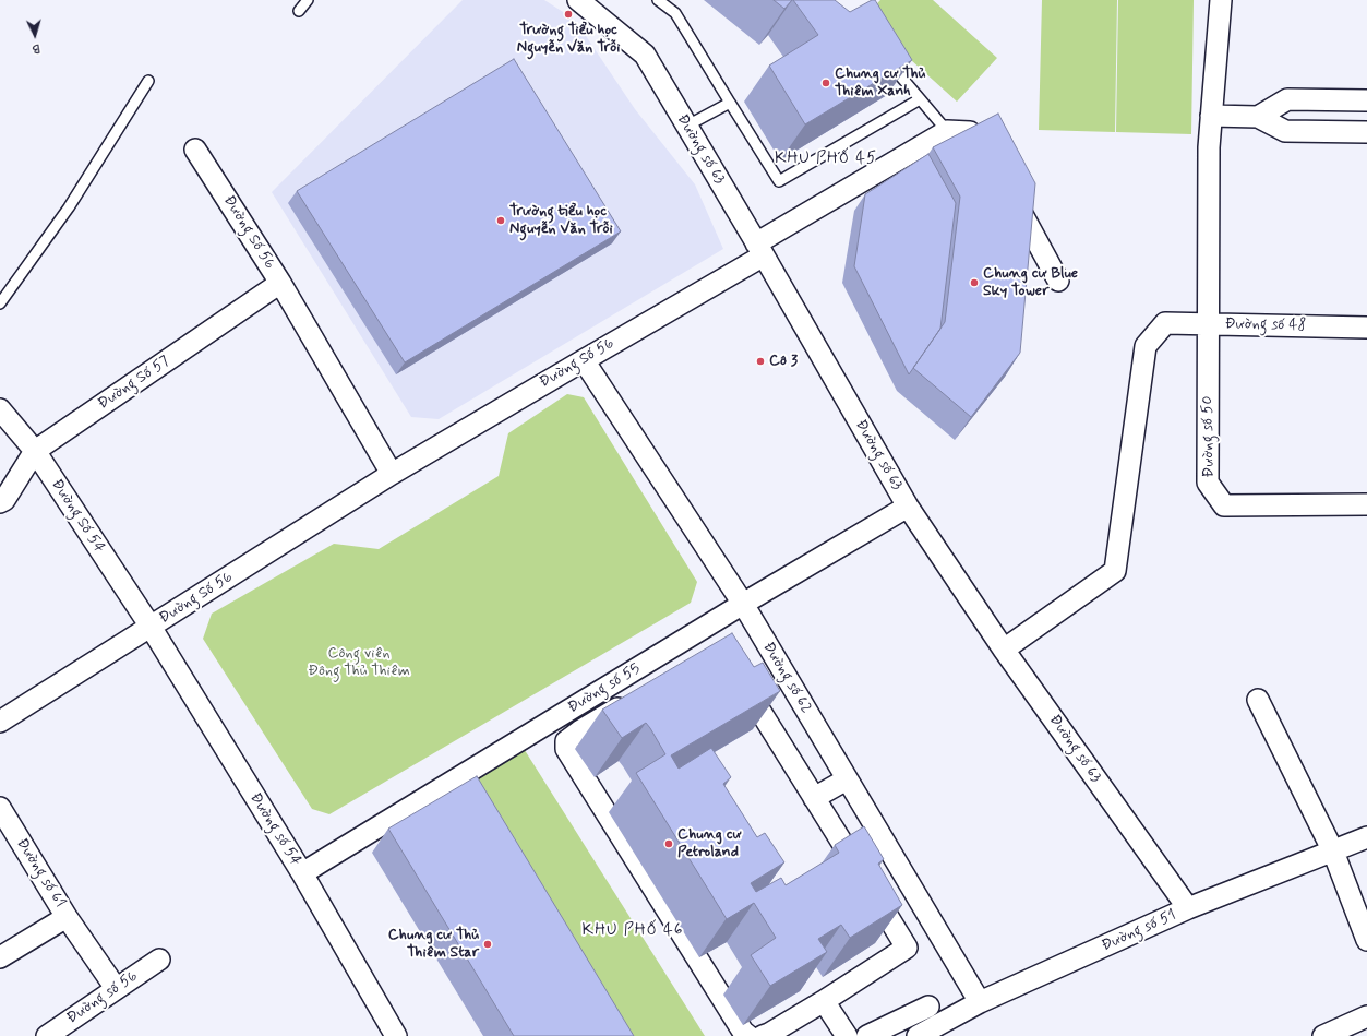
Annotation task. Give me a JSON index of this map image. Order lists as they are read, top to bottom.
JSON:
{
  "streets": {
    "street": [
      "Đường số 63",
      "Đường Số 56",
      "Đường số 48",
      "Đường Số 57",
      "Đường số 50",
      "Đường Số 54",
      "Đường số 62",
      "Đường số 55",
      "Đường số 54",
      "Đường số 61",
      "Đường số 51",
      "Đường số 56"
    ]
  },
  "crossings": [
    ["Đường số 63", "Đường Số 56"],
    ["Đường số 63", "Đường số 48"],
    ["Đường số 63", "Đường số 55"],
    ["Đường số 63", "Đường số 51"],
    ["Đường Số 56", "Đường Số 57"],
    ["Đường Số 56", "Đường Số 54"],
    ["Đường Số 56", "Đường số 62"],
    ["Đường Số 56", "Đường số 54"],
    ["Đường số 48", "Đường số 50"],
    ["Đường Số 57", "Đường Số 54"],
    ["Đường Số 54", "Đường số 54"],
    ["Đường số 62", "Đường số 55"],
    ["Đường số 62", "Đường số 51"],
    ["Đường số 55", "Đường số 54"],
    ["Đường số 61", "Đường số 56"]
  ],
  "districts": ["KHU PHỐ 45", "KHU PHỐ 46"],
  "parks": ["Công viên Đông Thủ Thiêm"],
  "places": [
    "Trường Tiểu học Nguyễn Văn Trỗi",
    "Chung cư Thủ Thiêm Xanh",
    "Trường tiểu học Nguyễn Văn Trỗi",
    "Chung cư Blue Sky Tower",
    "Cô 3",
    "Chung cư Petroland",
    "Chung cư Thủ Thiêm Star"
  ],
  "north": "bottom"
}
